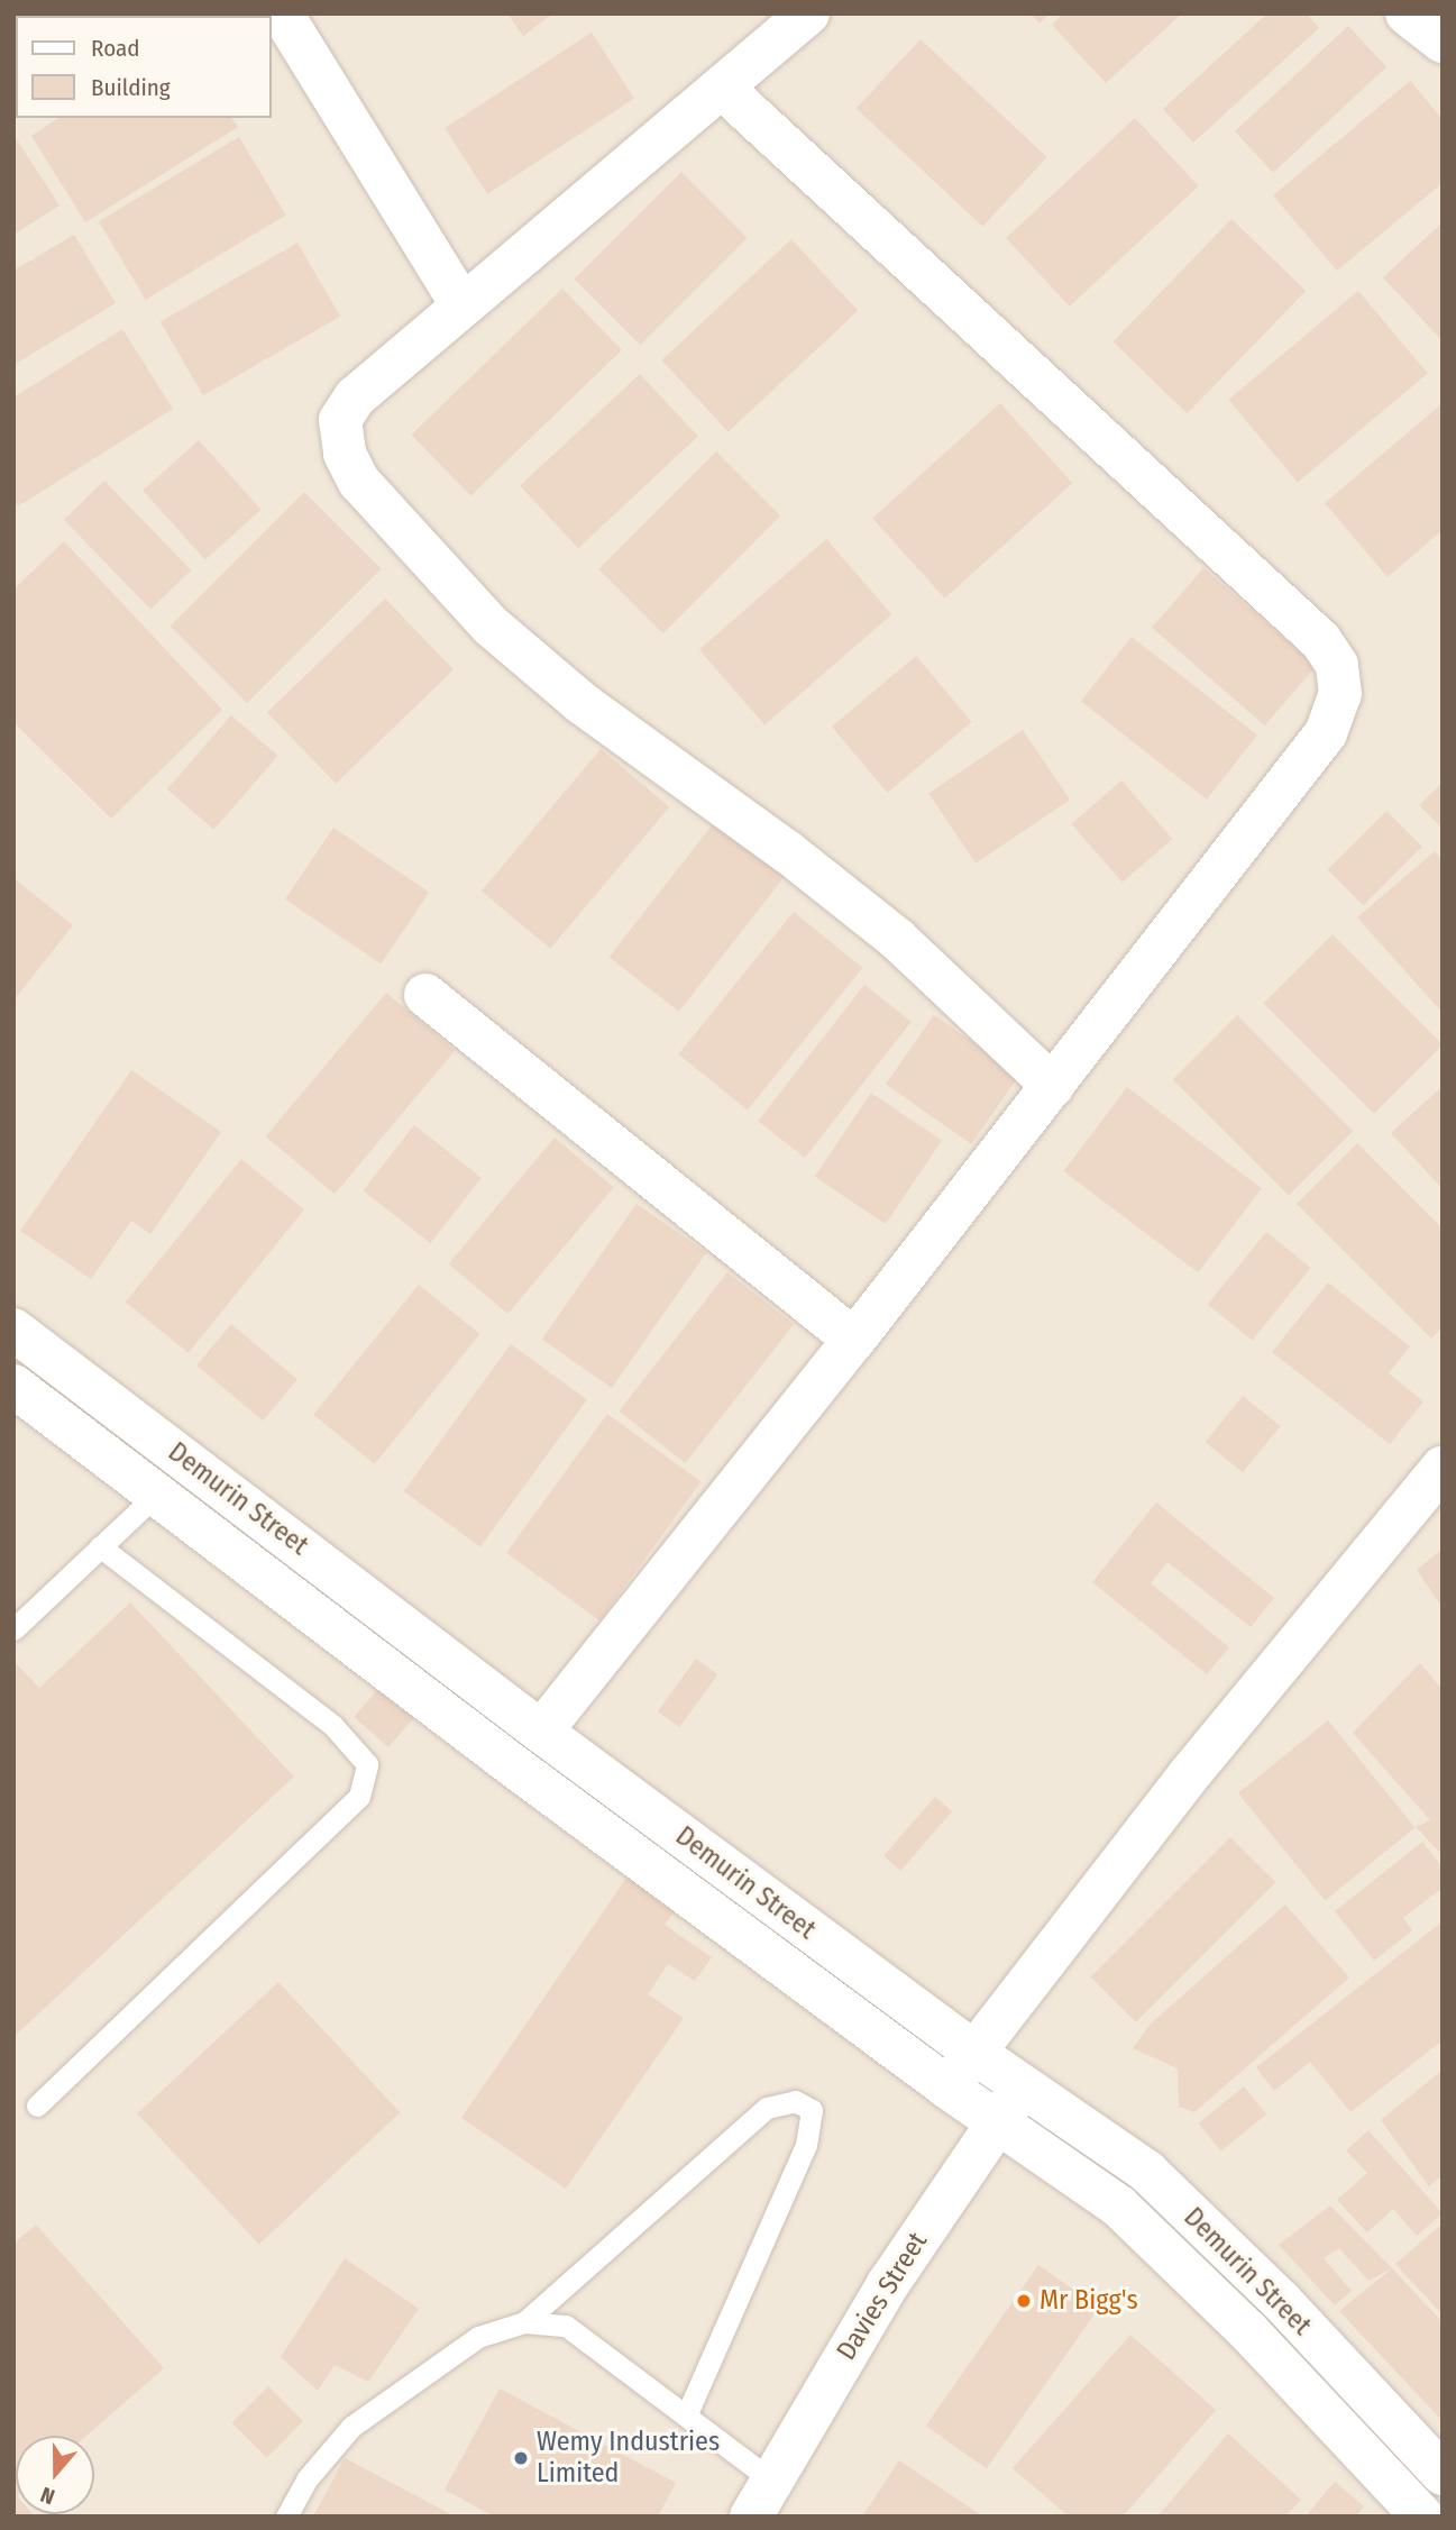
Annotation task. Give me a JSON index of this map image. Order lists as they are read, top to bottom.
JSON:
{
  "streets": {
    "street": ["Demurin Street", "Davies Street"]
  },
  "crossings": [
    ["Demurin Street", "Davies Street"]
  ],
  "places": ["Mr Bigg's", "Wemy Industries Limited"],
  "legend": ["Road", "Building"],
  "north": "bottom"
}
